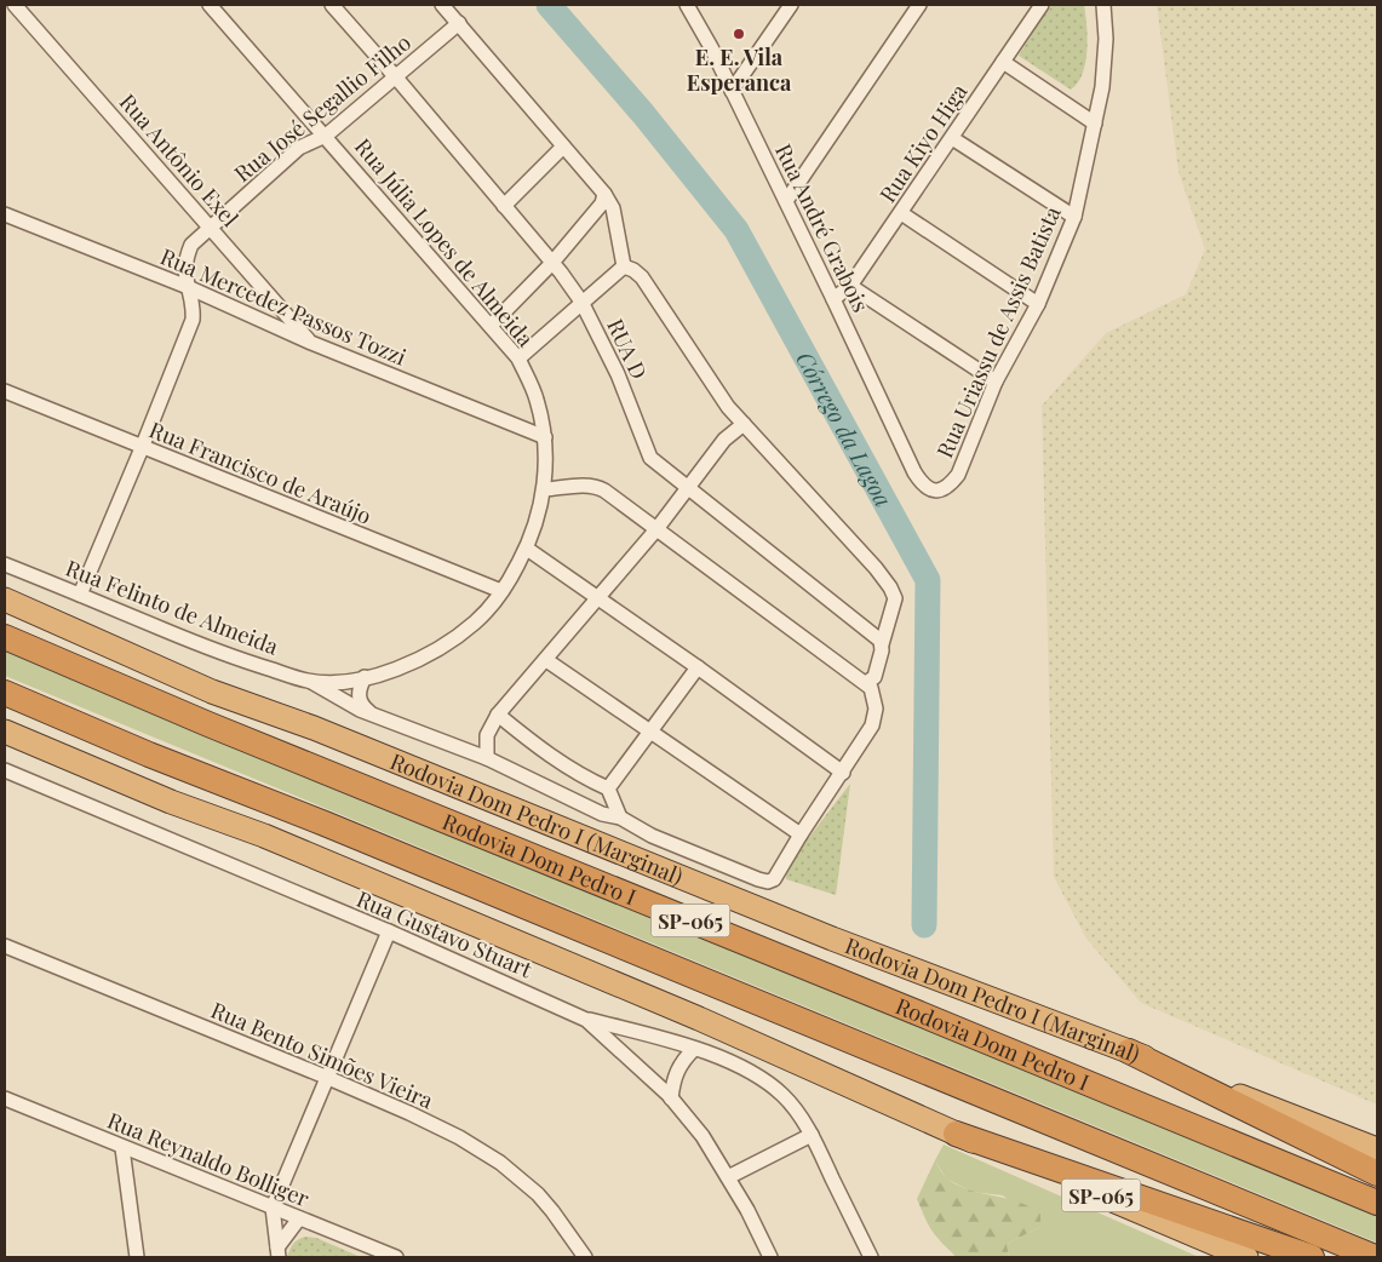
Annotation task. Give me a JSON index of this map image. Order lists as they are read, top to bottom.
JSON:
{
  "streets": {
    "highway": ["Rodovia Dom Pedro I (Marginal)", "Rodovia Dom Pedro I", "SP-065"],
    "street": [
      "Rua José Segallio Filho",
      "Rua Kiyo Higa",
      "Rua Antônio Exel",
      "Rua André Grabois",
      "Rua Júlia Lopes de Almeida",
      "Rua Mercedez Passos Tozzi",
      "Rua Uriassu de Assis Batista",
      "RUA D",
      "Rua Francisco de Araújo",
      "Rua Felinto de Almeida",
      "Rua Gustavo Stuart",
      "Rua Bento Simões Vieira",
      "Rua Reynaldo Bolliger"
    ]
  },
  "crossings": [
    ["Rua José Segallio Filho", "Rua Antônio Exel"],
    ["Rua José Segallio Filho", "Rua Júlia Lopes de Almeida"],
    ["Rua José Segallio Filho", "Rua Mercedez Passos Tozzi"],
    ["Rua José Segallio Filho", "RUA D"],
    ["Rua José Segallio Filho", "Rua Francisco de Araújo"],
    ["Rua José Segallio Filho", "Rua Felinto de Almeida"],
    ["Rua Kiyo Higa", "Rua André Grabois"],
    ["Rua Antônio Exel", "Rua Mercedez Passos Tozzi"],
    ["Rua André Grabois", "Rua Uriassu de Assis Batista"],
    ["Rua Júlia Lopes de Almeida", "Rua Mercedez Passos Tozzi"],
    ["Rua Júlia Lopes de Almeida", "Rua Felinto de Almeida"],
    ["Rua Francisco de Araújo", "Rua Felinto de Almeida"]
  ],
  "water": ["Córrego da Lagoa"],
  "places": ["E. E. Vila Esperanca"]
}
